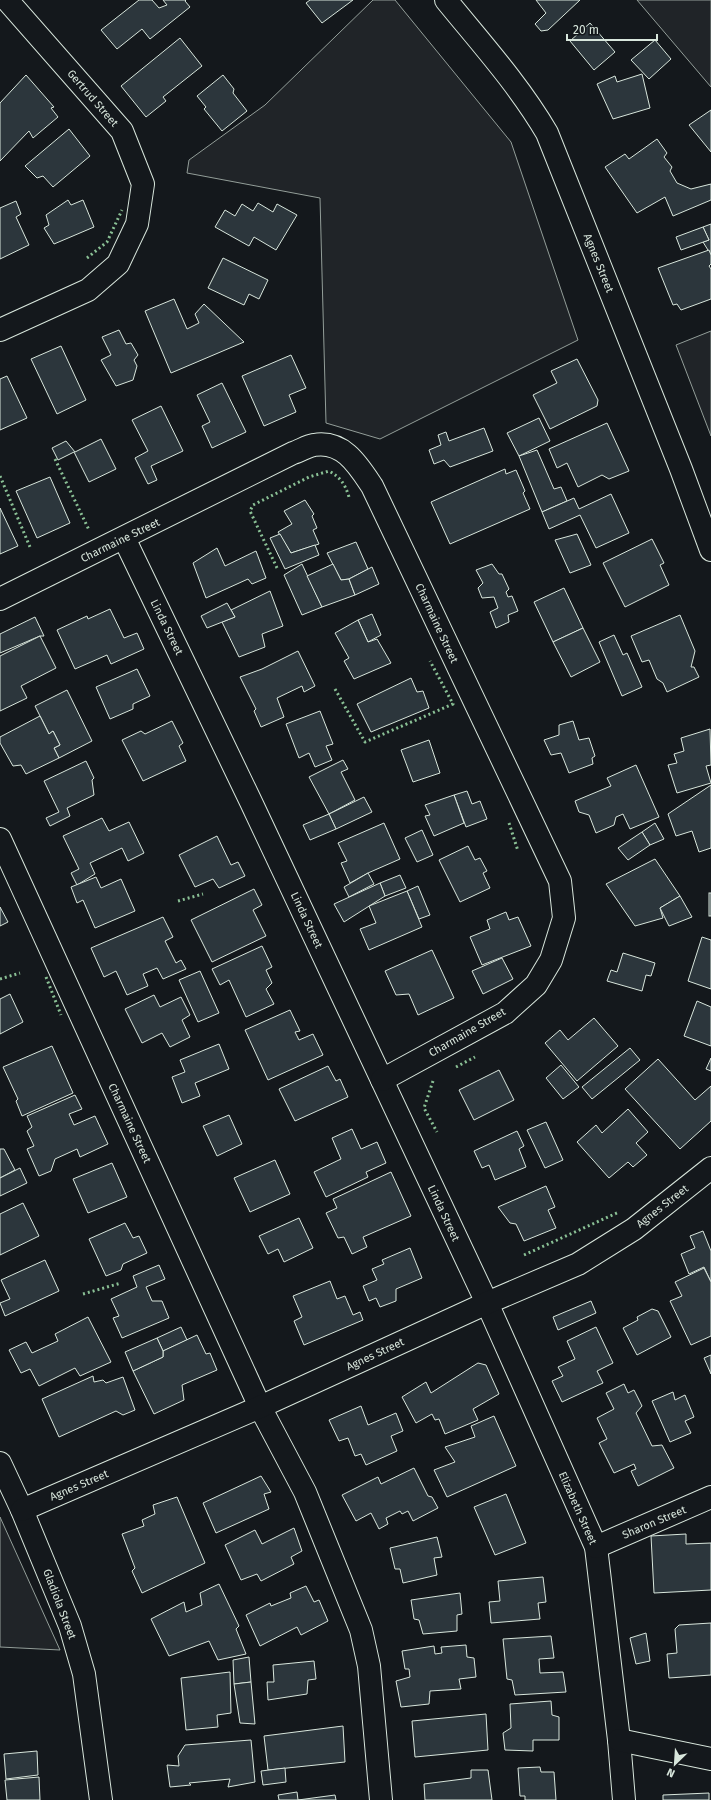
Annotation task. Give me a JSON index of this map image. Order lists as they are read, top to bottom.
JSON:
{
  "streets": {
    "street": [
      "Gertrud Street",
      "Agnes Street",
      "Charmaine Street",
      "Linda Street",
      "Elizabeth Street",
      "Sharon Street",
      "Gladiola Street"
    ]
  },
  "crossings": [
    ["Agnes Street", "Charmaine Street"],
    ["Agnes Street", "Linda Street"],
    ["Agnes Street", "Elizabeth Street"],
    ["Agnes Street", "Gladiola Street"],
    ["Charmaine Street", "Linda Street"],
    ["Linda Street", "Elizabeth Street"],
    ["Elizabeth Street", "Sharon Street"]
  ],
  "scale_bar": "20 m",
  "north": "bottom left"
}
